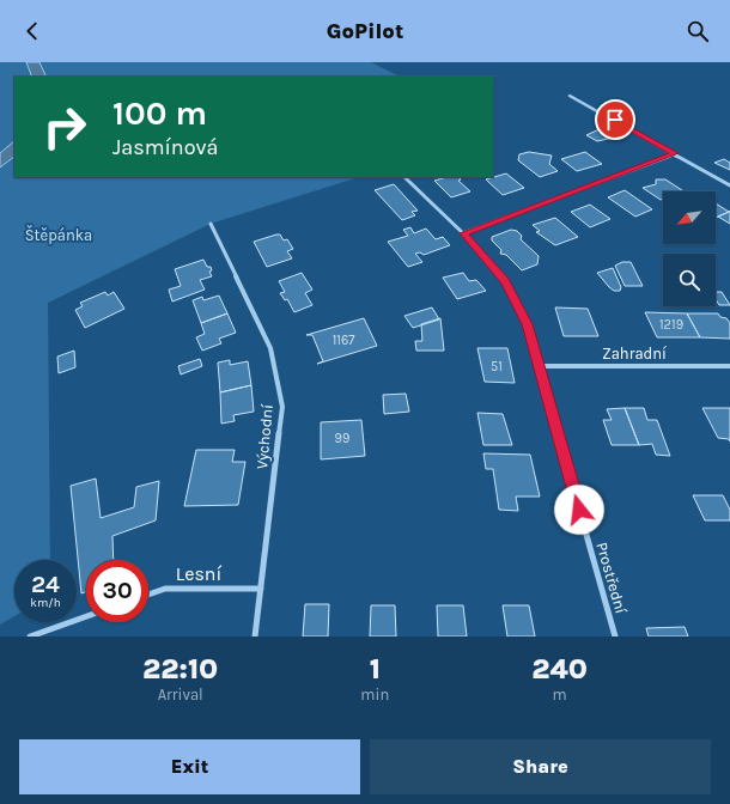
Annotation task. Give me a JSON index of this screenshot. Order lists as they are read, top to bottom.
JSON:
{
  "streets": {
    "street": [
      "Zahradní",
      "Východní",
      "Lesní",
      "Prostřední"
    ]
  },
  "crossings": [
    ["Zahradní", "Prostřední"],
    ["Východní", "Lesní"]
  ],
  "parks": ["Štěpánka"],
  "house_numbers": [
    "1219",
    "1167",
    "51",
    "99"
  ],
  "north": "bottom left",
  "page": {
    "header": "GoPilot",
    "turn": ["100 m", "Jasmínová"],
    "speed": "24 km/h",
    "limit": "30",
    "eta": [
      "22:10",
      "Arrival",
      "1",
      "min",
      "240",
      "m"
    ],
    "buttons": ["Exit", "Share"]
  }
}
